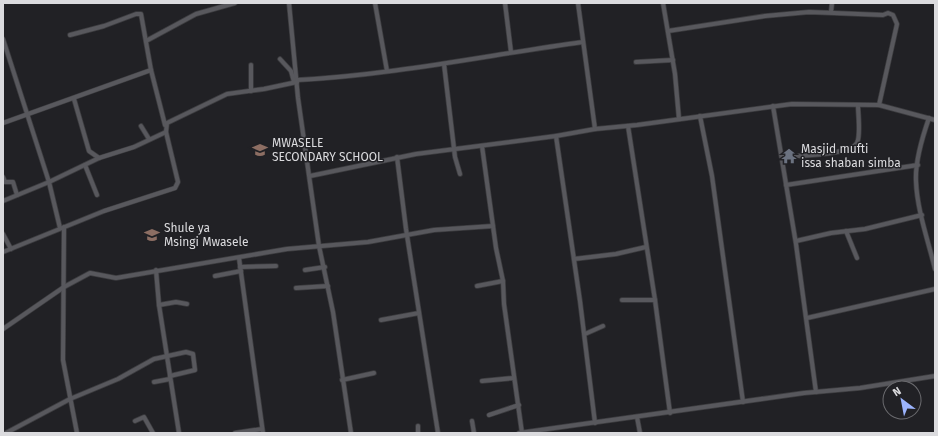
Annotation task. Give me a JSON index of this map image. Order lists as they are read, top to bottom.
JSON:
{
  "places": {
    "school or university": ["MWASELE SECONDARY SCHOOL", "Shule ya Msingi Mwasele"],
    "temple": ["Masjid mufti issa shaban simba"]
  },
  "north": "top left"
}
